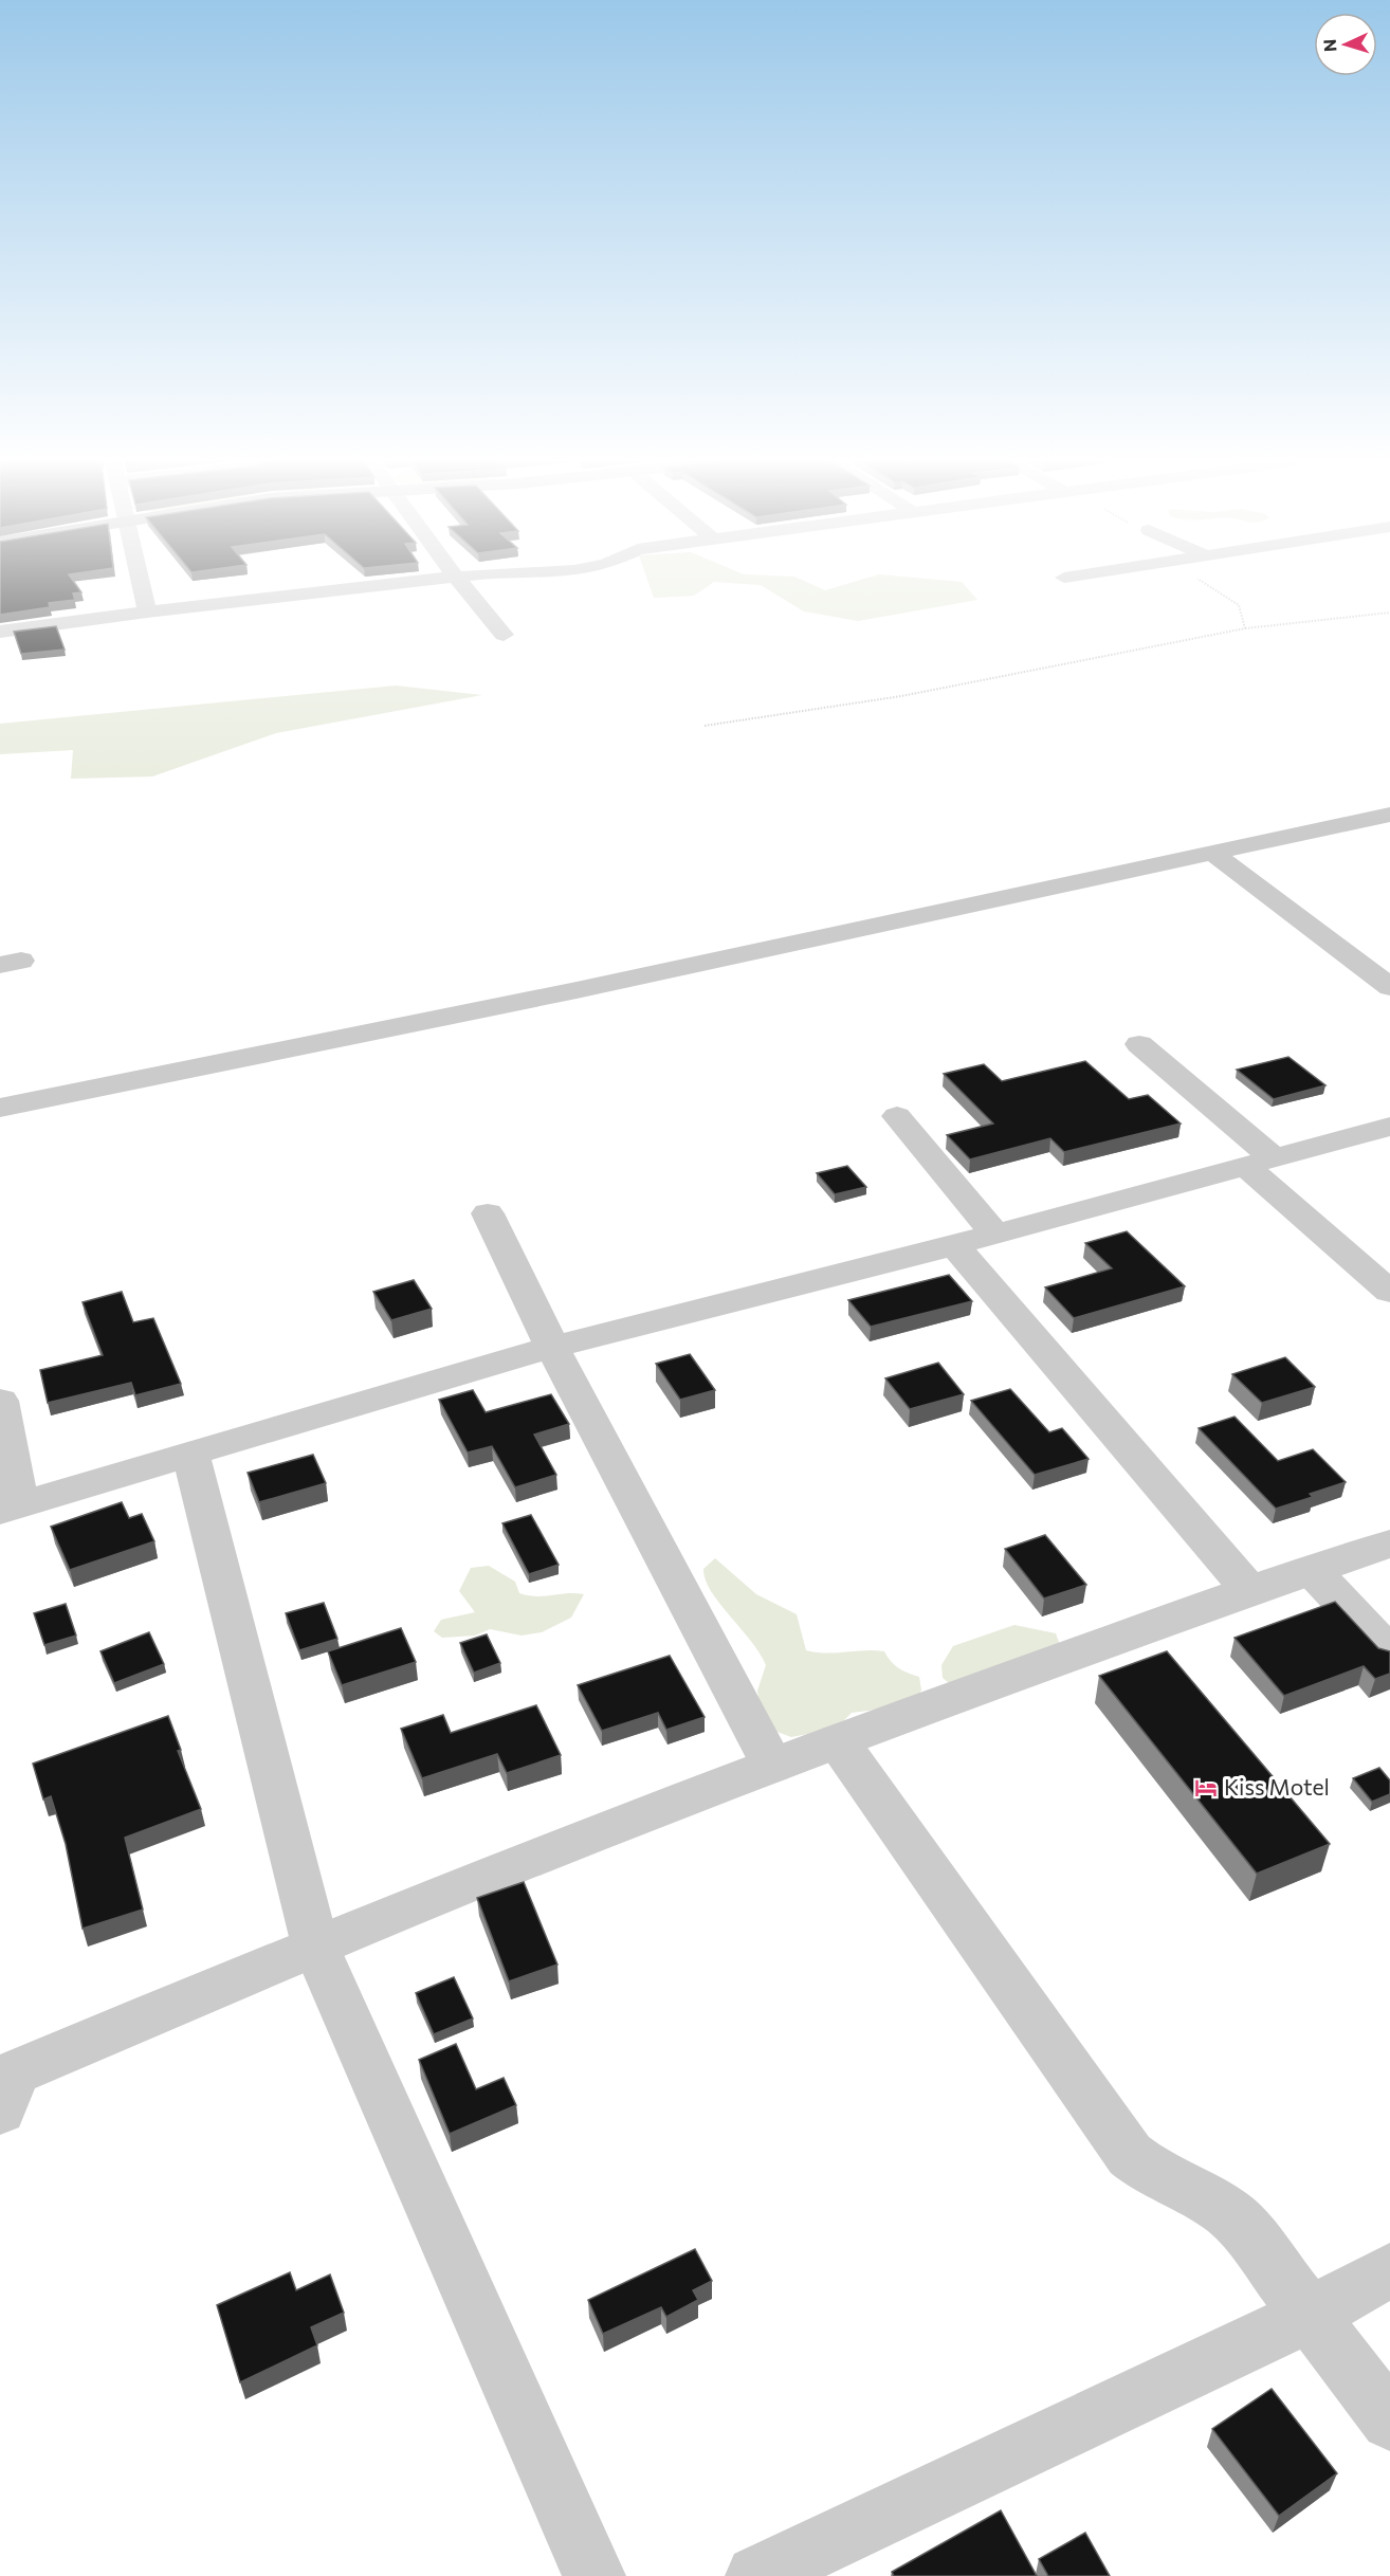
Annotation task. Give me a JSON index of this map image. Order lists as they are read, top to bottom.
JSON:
{
  "places": {
    "hotel": ["Kiss Motel"]
  },
  "north": "left"
}
